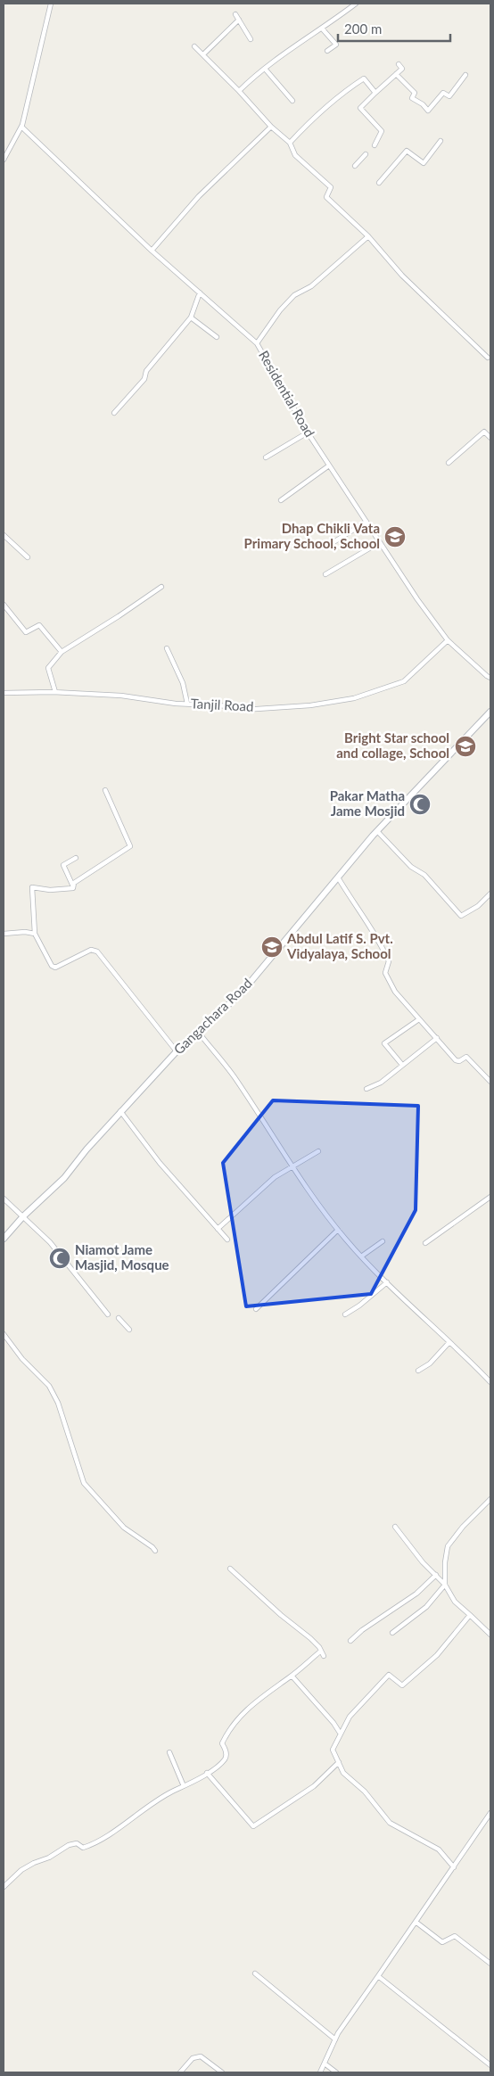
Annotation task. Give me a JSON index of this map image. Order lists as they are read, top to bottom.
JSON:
{
  "streets": {
    "main road": ["Gangachara Road"],
    "street": ["Residential Road", "Tanjil Road"]
  },
  "crossings": [
    ["Residential Road", "Tanjil Road"]
  ],
  "places": {
    "school or university": ["Dhap Chikli Vata Primary School, School", "Bright Star school and collage, School", "Abdul Latif S. Pvt. Vidyalaya, School"],
    "mosque": ["Pakar Matha Jame Mosjid", "Niamot Jame Masjid, Mosque"]
  },
  "scale_bar": "200 m"
}
